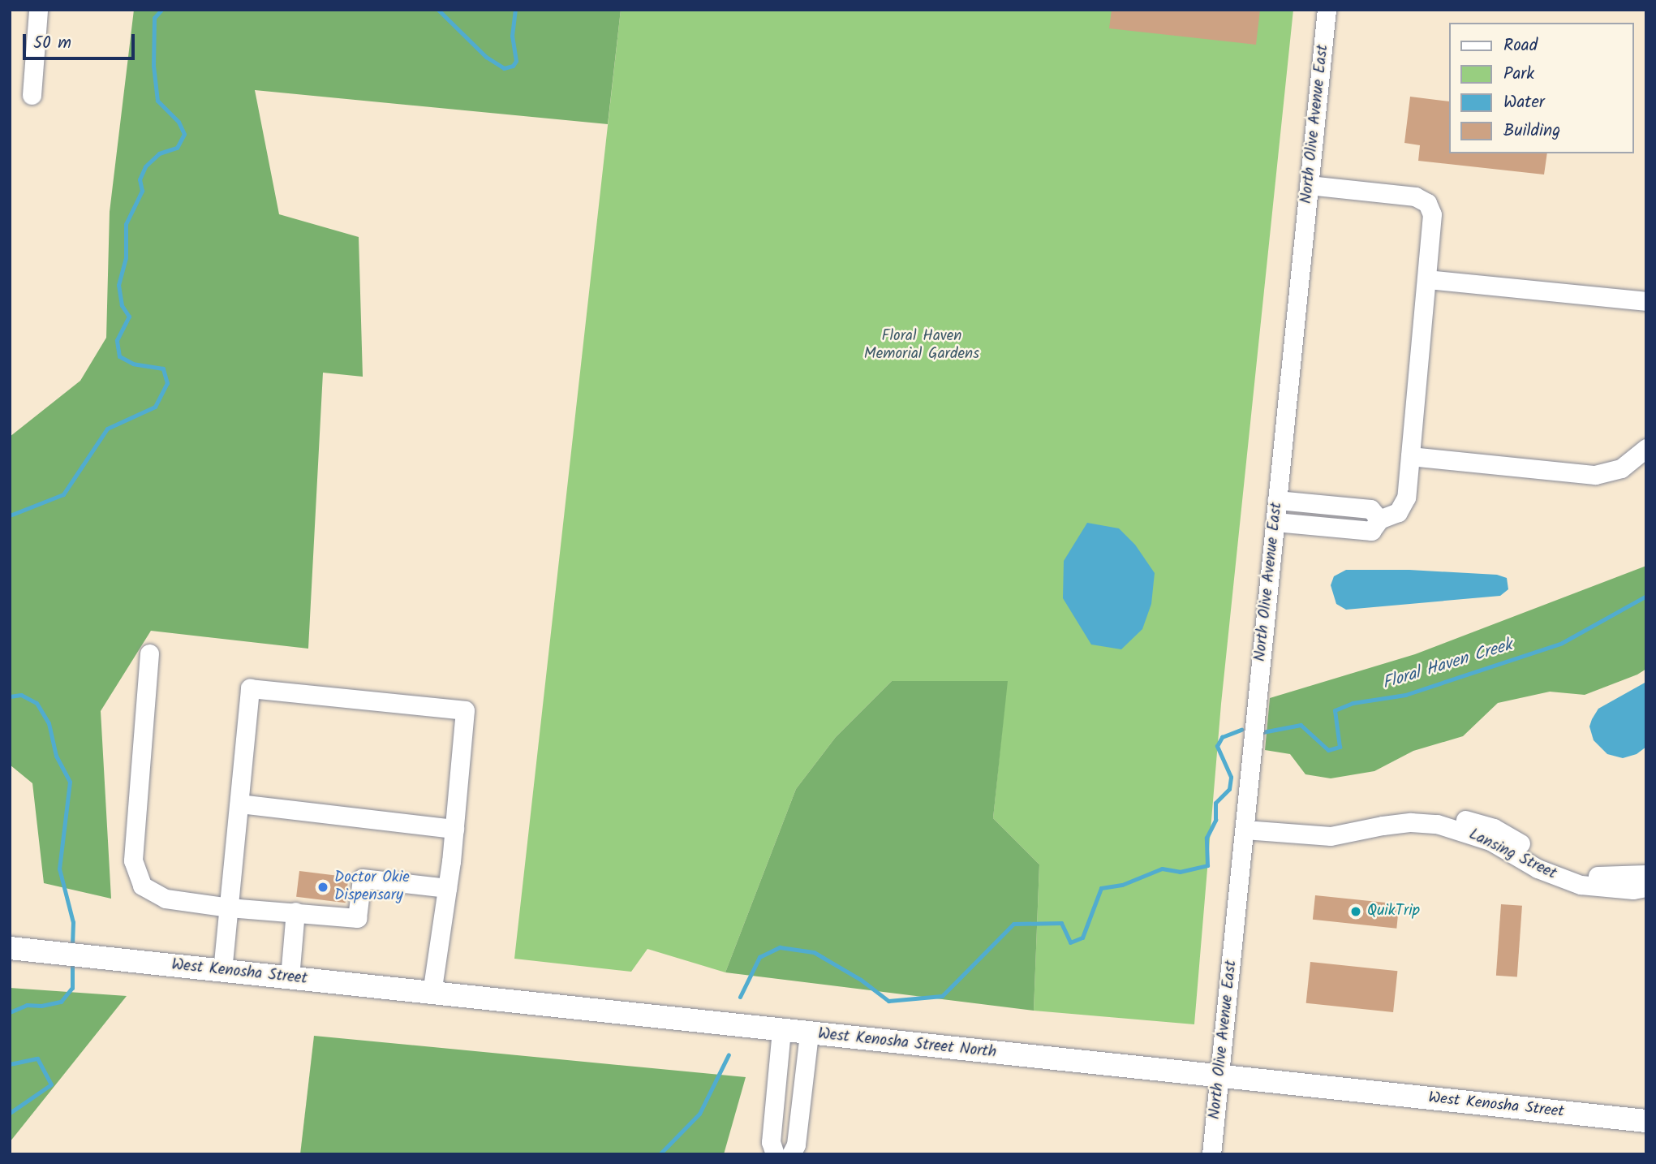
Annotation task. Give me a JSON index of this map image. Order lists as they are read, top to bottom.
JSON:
{
  "streets": {
    "main road": ["West Kenosha Street", "West Kenosha Street North"],
    "street": ["North Olive Avenue East", "Lansing Street"]
  },
  "crossings": [
    ["North Olive Avenue East", "Lansing Street"],
    ["North Olive Avenue East", "West Kenosha Street North"],
    ["West Kenosha Street", "West Kenosha Street North"]
  ],
  "water": ["Floral Haven Creek"],
  "parks": ["Floral Haven Memorial Gardens"],
  "places": ["Doctor Okie Dispensary", "QuikTrip"],
  "legend": [
    "Road",
    "Park",
    "Water",
    "Building"
  ],
  "scale_bar": "50 m"
}
